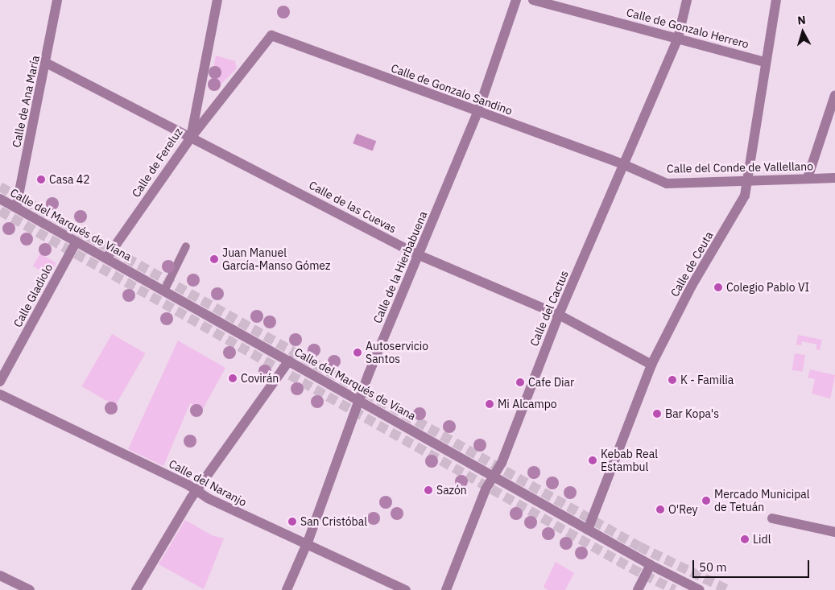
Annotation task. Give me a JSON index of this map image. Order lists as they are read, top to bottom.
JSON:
{
  "streets": {
    "street": [
      "Calle de Gonzalo Herrero",
      "Calle de Gonzalo Sandino",
      "Calle de Ana María",
      "Calle de Fereluz",
      "Calle del Conde de Vallellano",
      "Calle de las Cuevas",
      "Calle del Marqués de Viana",
      "Calle de Ceuta",
      "Calle de la Hierbabuena",
      "Calle Gladiolo",
      "Calle del Cactus",
      "Calle del Naranjo"
    ]
  },
  "crossings": [
    ["Calle de Gonzalo Herrero", "Calle de Ceuta"],
    ["Calle de Gonzalo Herrero", "Calle del Cactus"],
    ["Calle de Gonzalo Sandino", "Calle de Fereluz"],
    ["Calle de Gonzalo Sandino", "Calle del Conde de Vallellano"],
    ["Calle de Gonzalo Sandino", "Calle de las Cuevas"],
    ["Calle de Gonzalo Sandino", "Calle de la Hierbabuena"],
    ["Calle de Gonzalo Sandino", "Calle del Cactus"],
    ["Calle de Ana María", "Calle de las Cuevas"],
    ["Calle de Ana María", "Calle del Marqués de Viana"],
    ["Calle de Fereluz", "Calle de las Cuevas"],
    ["Calle de Fereluz", "Calle del Marqués de Viana"],
    ["Calle del Conde de Vallellano", "Calle de Ceuta"],
    ["Calle del Conde de Vallellano", "Calle del Cactus"],
    ["Calle de las Cuevas", "Calle de Ceuta"],
    ["Calle de las Cuevas", "Calle de la Hierbabuena"],
    ["Calle de las Cuevas", "Calle del Cactus"],
    ["Calle del Marqués de Viana", "Calle de Ceuta"],
    ["Calle del Marqués de Viana", "Calle de la Hierbabuena"],
    ["Calle del Marqués de Viana", "Calle Gladiolo"],
    ["Calle del Marqués de Viana", "Calle del Cactus"],
    ["Calle de la Hierbabuena", "Calle del Naranjo"]
  ],
  "places": [
    "Casa 42",
    "Juan Manuel García-Manso Gómez",
    "Colegio Pablo VI",
    "Autoservicio Santos",
    "Covirán",
    "K - Familia",
    "Cafe Diar",
    "Mi Alcampo",
    "Bar Kopa's",
    "Kebab Real Estambul",
    "Sazón",
    "Mercado Municipal de Tetuán",
    "O'Rey",
    "San Cristóbal",
    "Lidl"
  ],
  "scale_bar": "50 m",
  "north": "top"
}
